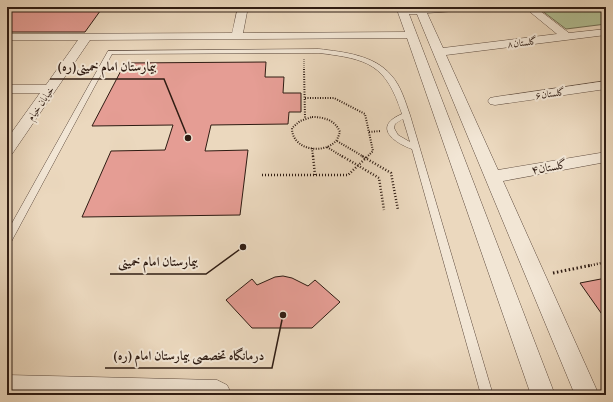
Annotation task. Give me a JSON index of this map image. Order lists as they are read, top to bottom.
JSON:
{
  "streets": {
    "street": [
      "گلستان۸",
      "گلستان۶",
      "خیابان خیام",
      "گلستان۴"
    ]
  },
  "places": ["بیمارستان امام خمینی(ره)", "بیمارستان امام خمینی", "درمانگاه تخصصی بیمارستان امام (ره)"]
}
